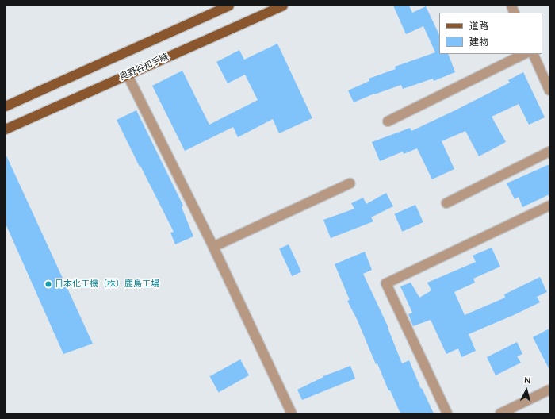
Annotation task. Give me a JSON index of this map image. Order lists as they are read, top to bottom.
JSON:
{
  "streets": {
    "main road": ["奥野谷知手線"]
  },
  "places": ["日本化工機（株）鹿島工場"],
  "legend": ["道路", "建物"],
  "north": "top"
}
